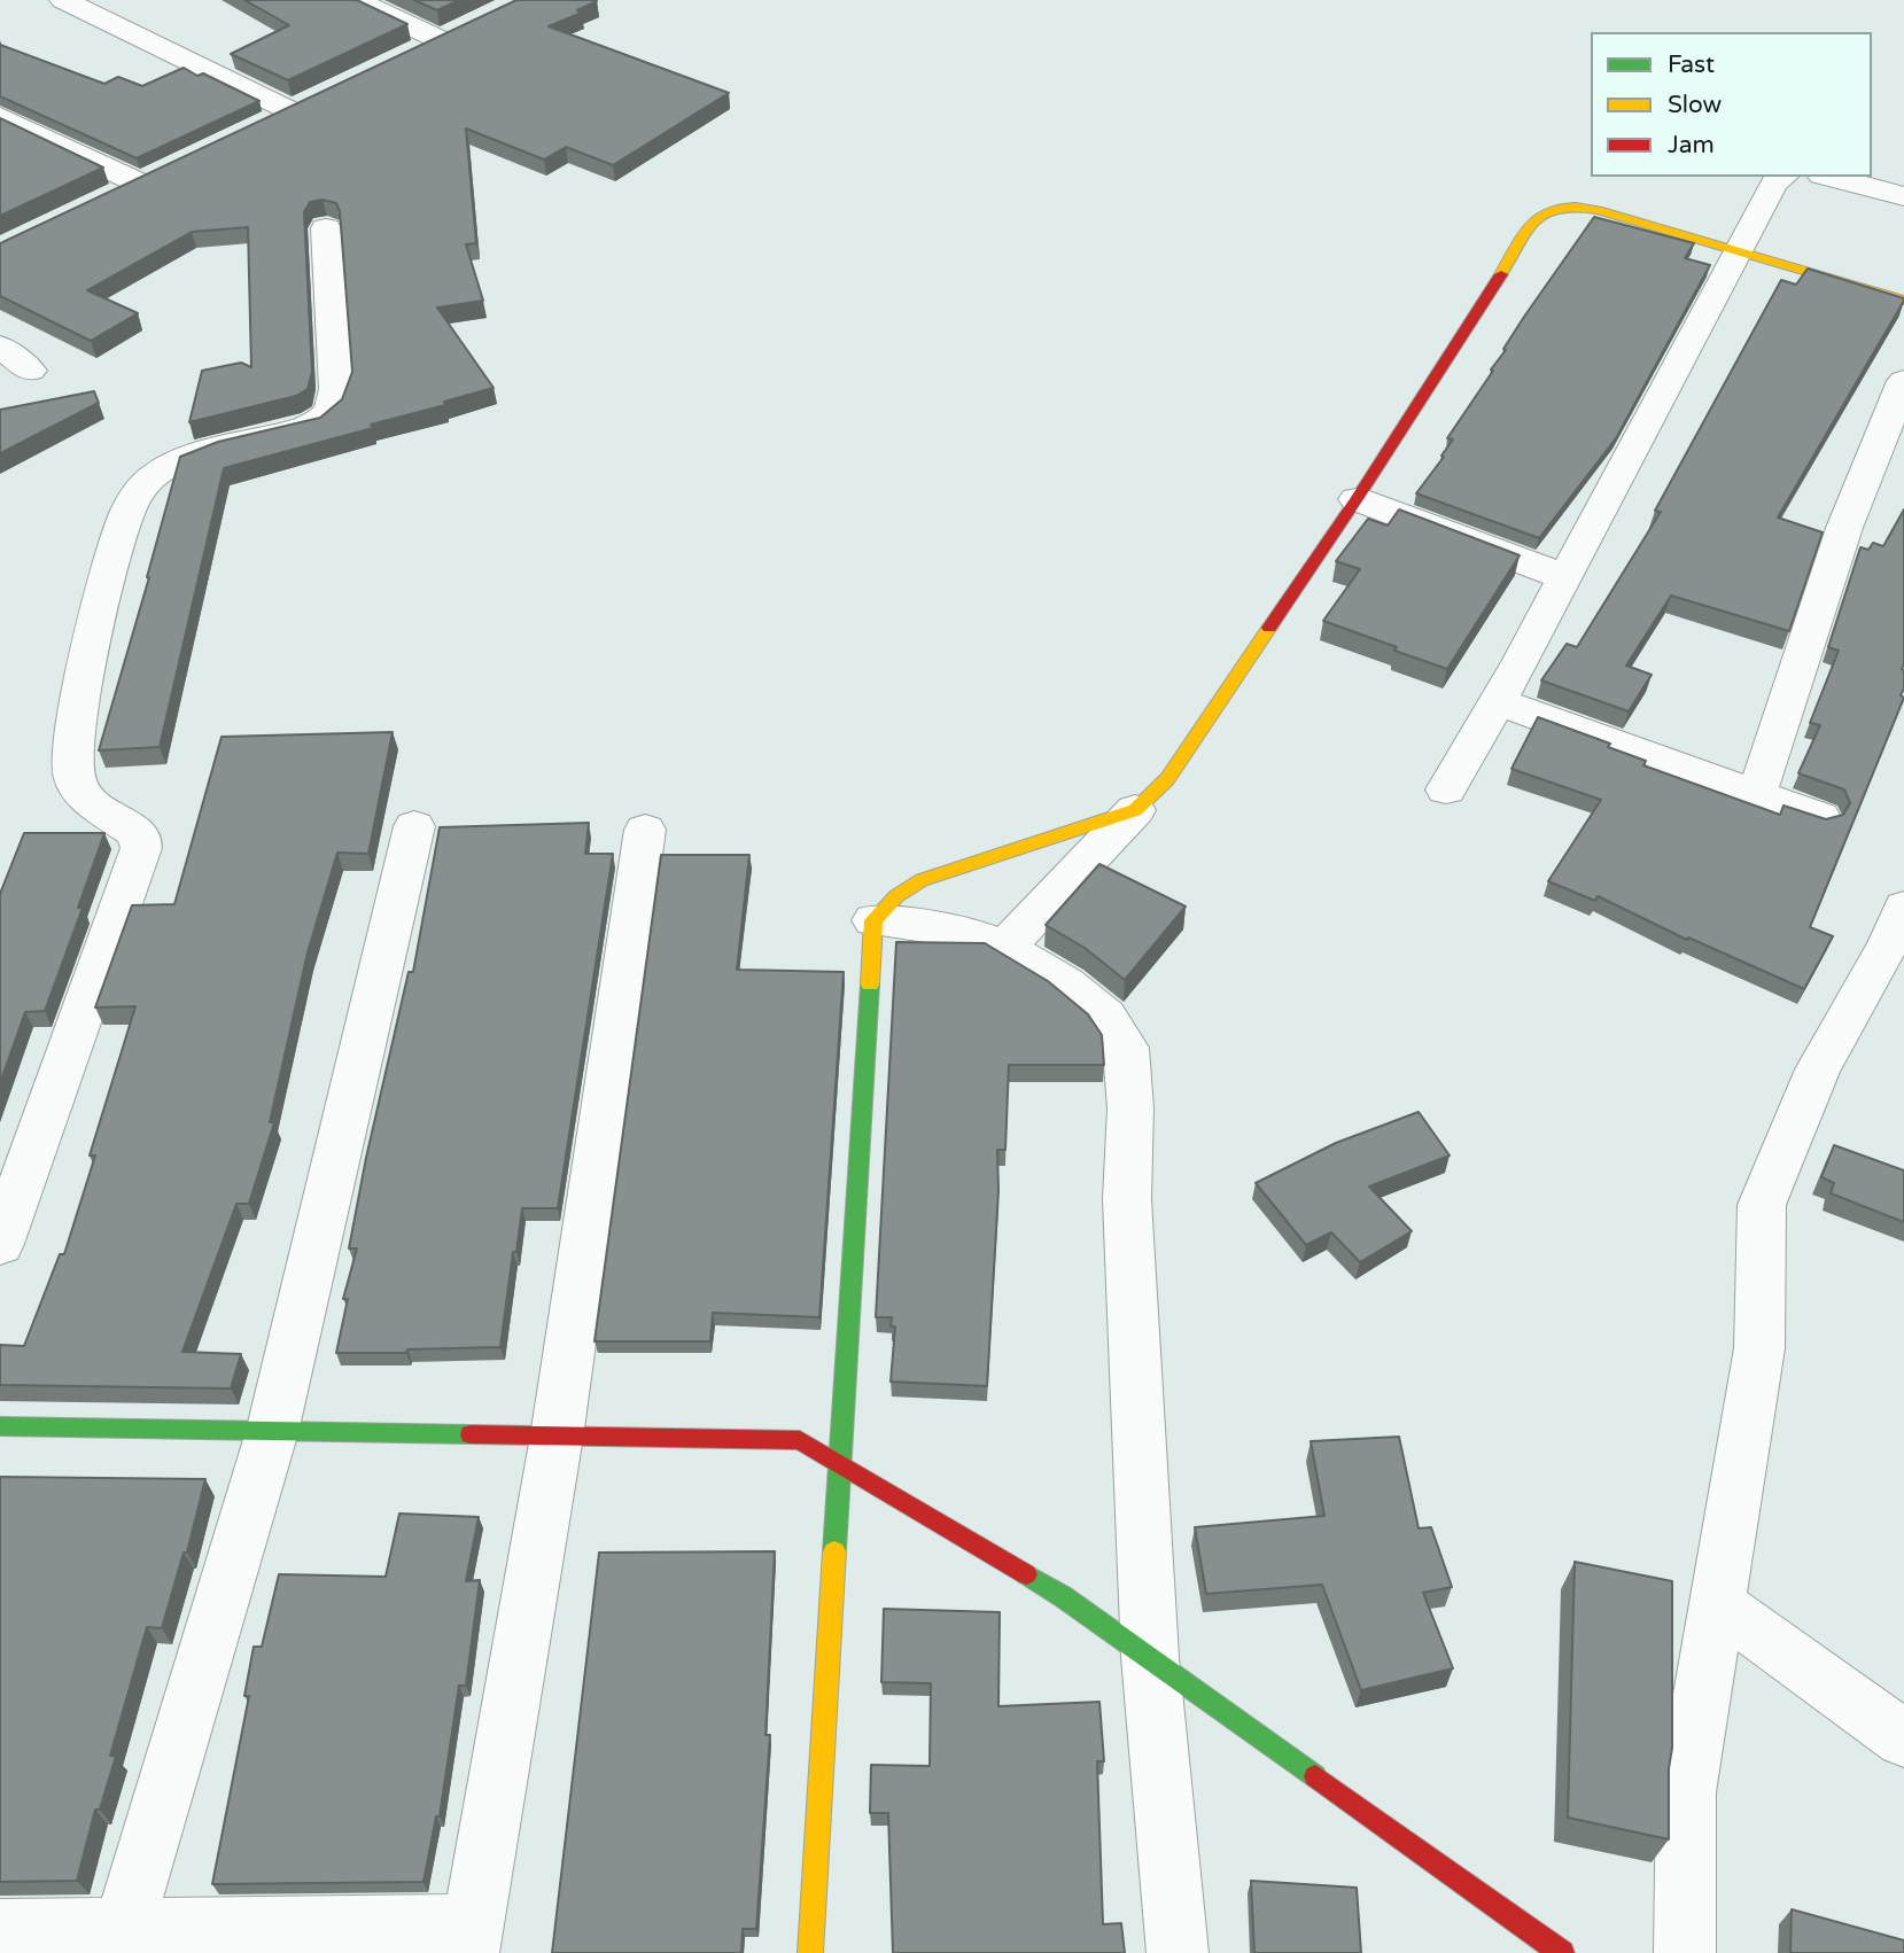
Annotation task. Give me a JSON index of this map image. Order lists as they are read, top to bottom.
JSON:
{
  "legend": ["Fast", "Slow", "Jam"]
}
